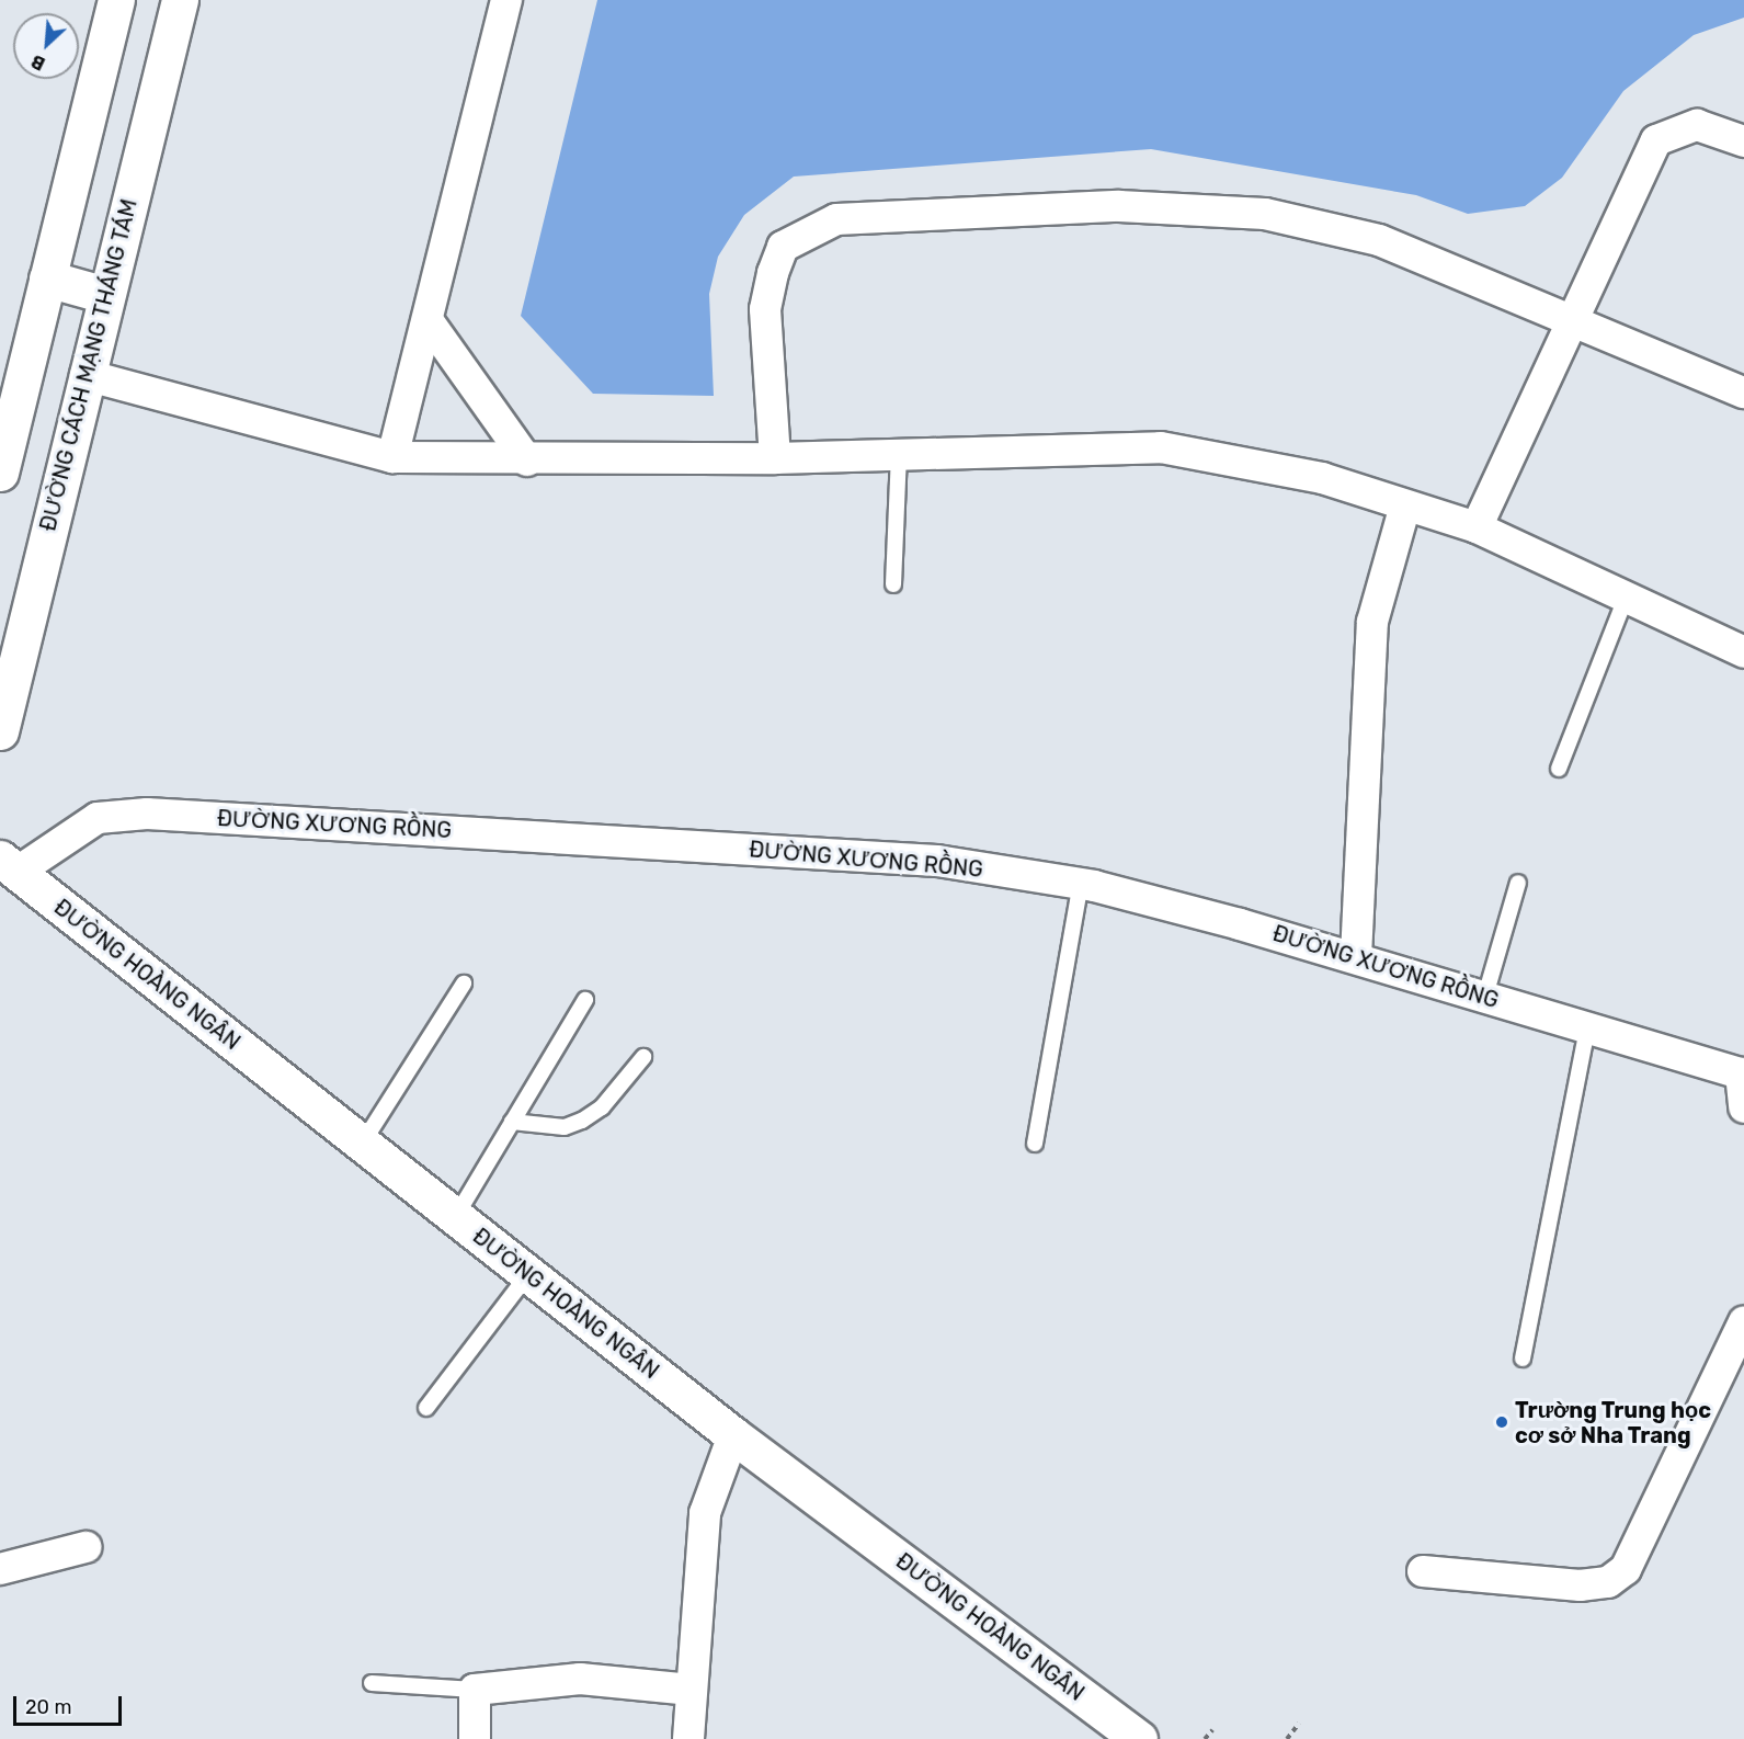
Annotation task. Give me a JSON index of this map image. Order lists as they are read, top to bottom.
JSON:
{
  "streets": {
    "main road": ["ĐƯỜNG CÁCH MẠNG THÁNG TÁM", "ĐƯỜNG HOÀNG NGÂN"],
    "street": ["ĐƯỜNG XƯƠNG RỒNG"]
  },
  "crossings": [
    ["ĐƯỜNG XƯƠNG RỒNG", "ĐƯỜNG HOÀNG NGÂN"]
  ],
  "places": ["Trường Trung học cơ sở Nha Trang"],
  "scale_bar": "20 m",
  "north": "bottom left"
}
